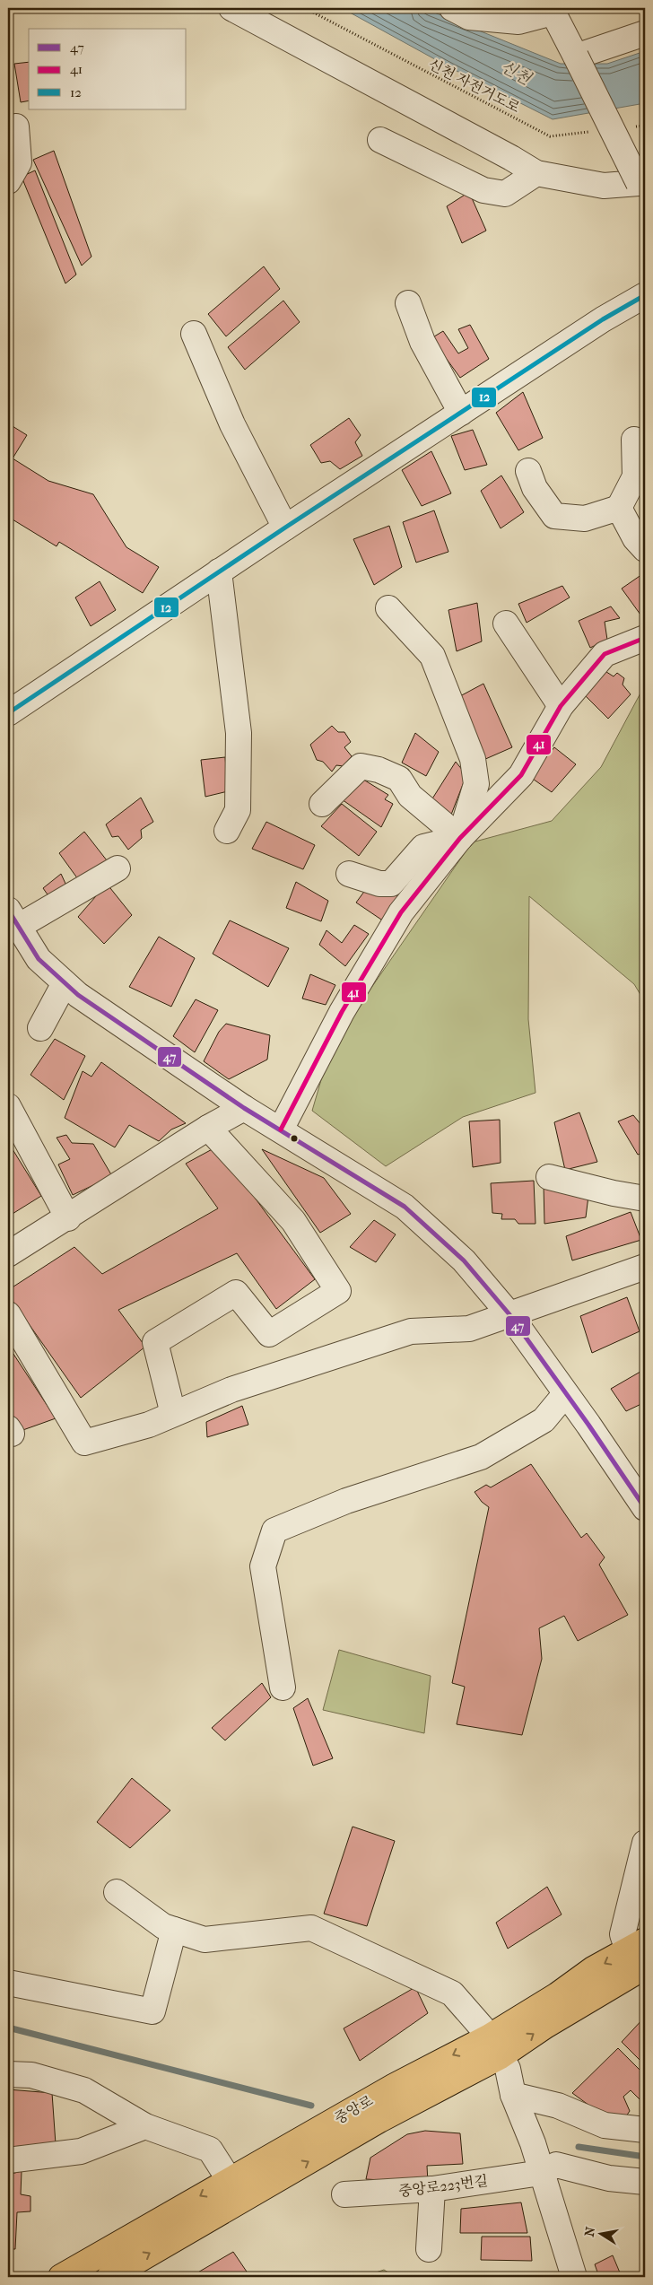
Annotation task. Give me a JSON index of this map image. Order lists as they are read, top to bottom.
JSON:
{
  "streets": {
    "main road": ["중앙로"],
    "street": ["중앙로223번길"],
    "path": ["신천 자전거도로"]
  },
  "water": ["신천"],
  "lines": ["transit line 12", "transit line 41", "transit line 47"],
  "legend": ["47", "41", "12"],
  "north": "left"
}
